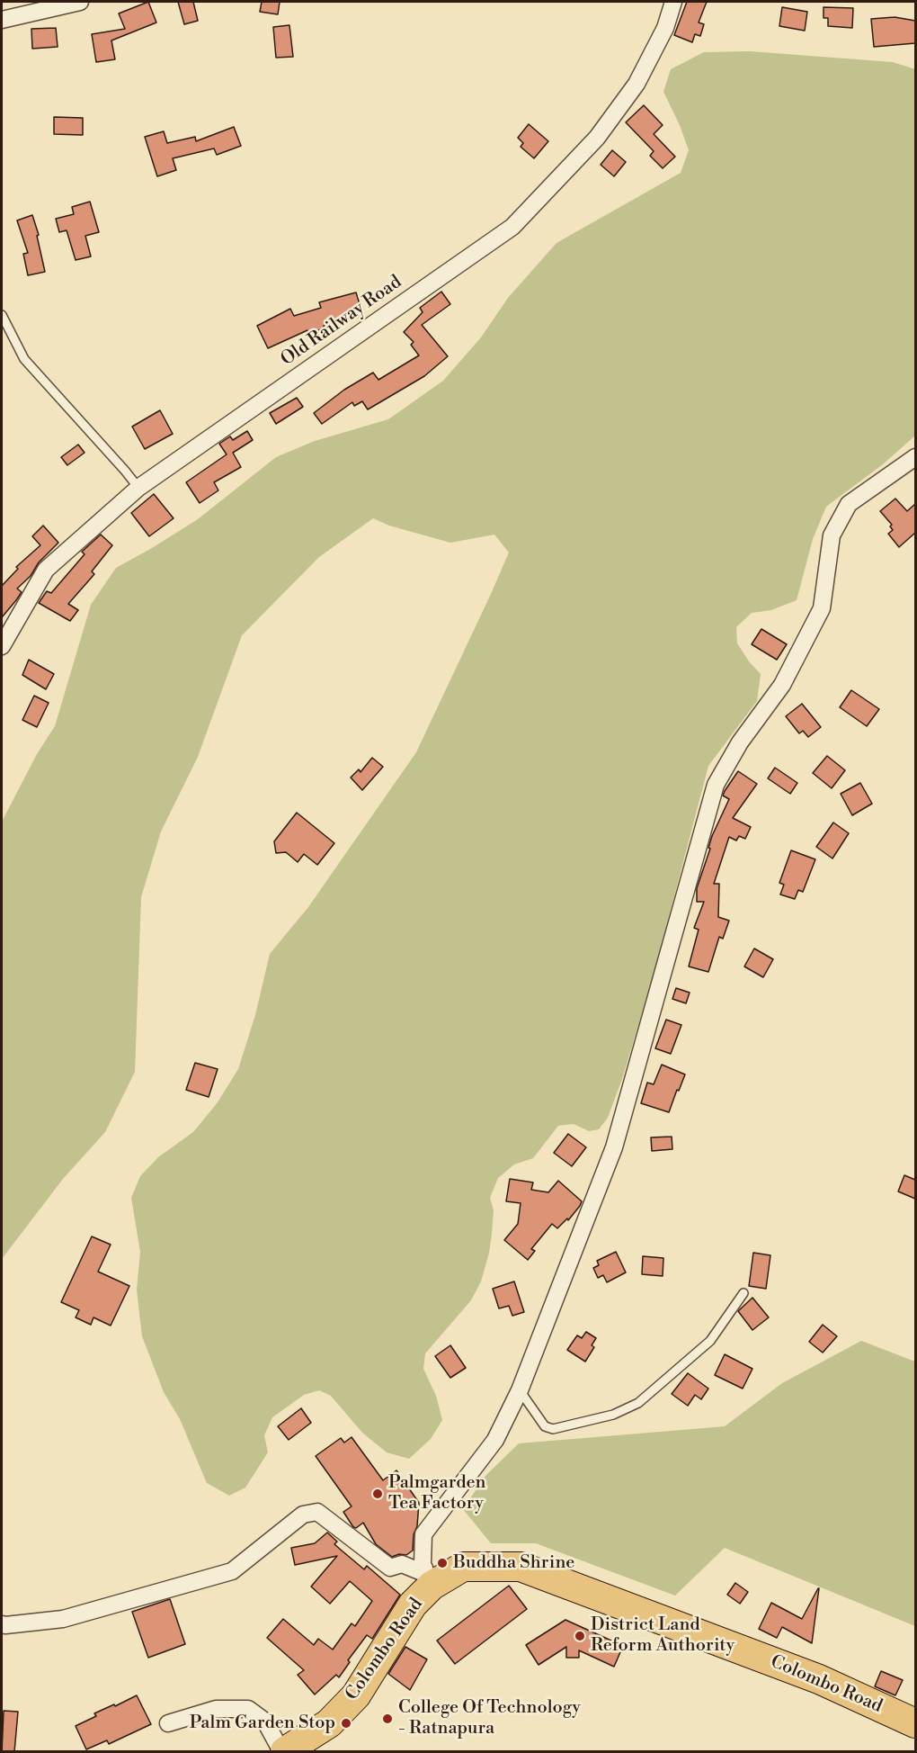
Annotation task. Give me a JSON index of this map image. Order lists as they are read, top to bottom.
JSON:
{
  "streets": {
    "highway": ["Colombo Road"],
    "street": ["Old Railway Road"]
  },
  "places": [
    "Palmgarden Tea Factory",
    "Buddha Shrine",
    "District Land Reform Authority",
    "College Of Technology - Ratnapura",
    "Palm Garden Stop"
  ]
}
